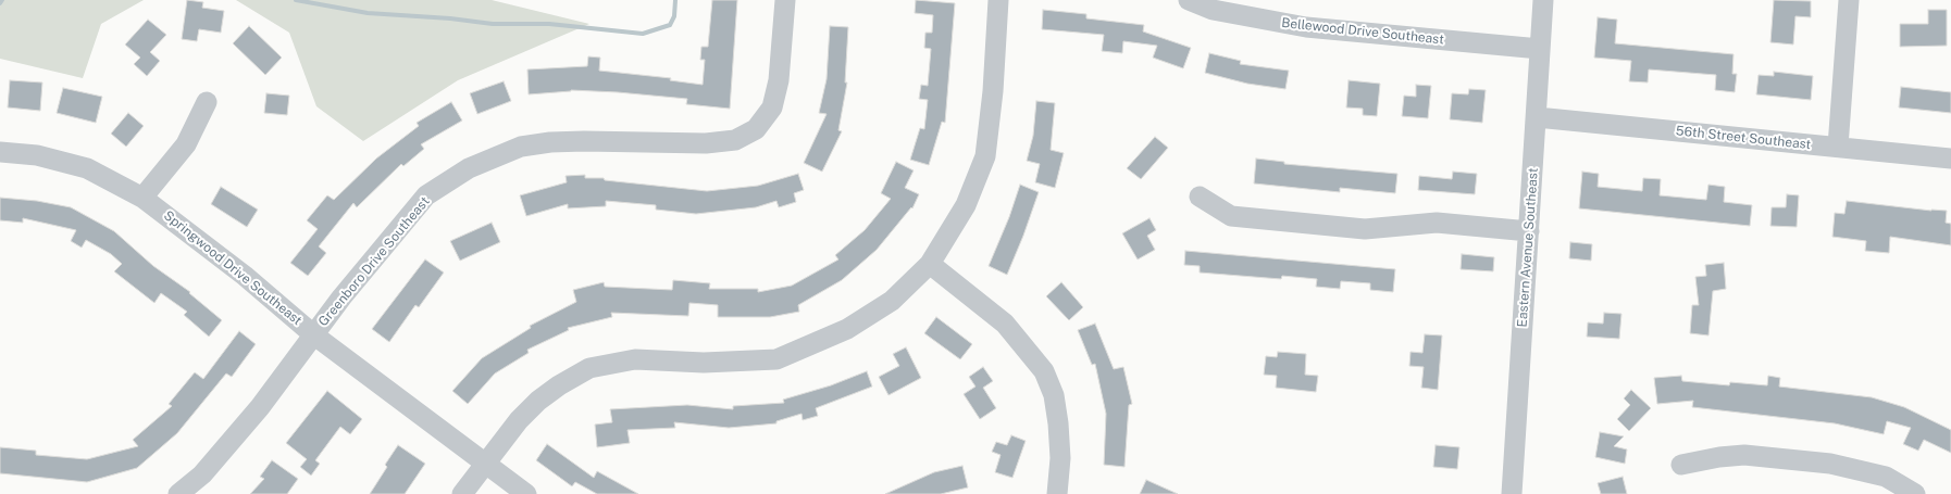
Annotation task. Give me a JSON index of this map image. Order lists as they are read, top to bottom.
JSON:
{
  "streets": {
    "street": [
      "Bellewood Drive Southeast",
      "56th Street Southeast",
      "Eastern Avenue Southeast",
      "Greenboro Drive Southeast",
      "Springwood Drive Southeast"
    ]
  },
  "crossings": [
    ["Bellewood Drive Southeast", "Eastern Avenue Southeast"],
    ["56th Street Southeast", "Eastern Avenue Southeast"],
    ["Greenboro Drive Southeast", "Springwood Drive Southeast"]
  ]
}
